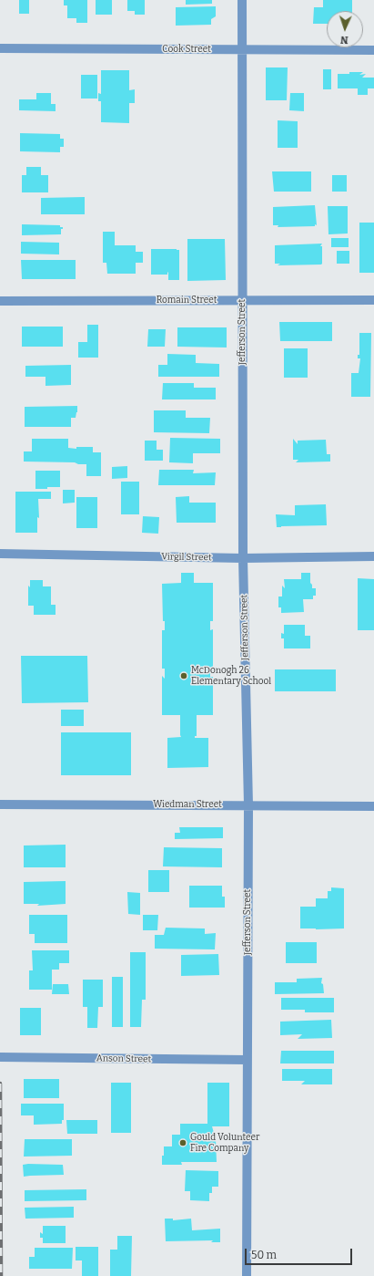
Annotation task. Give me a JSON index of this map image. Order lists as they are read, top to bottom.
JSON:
{
  "streets": {
    "street": [
      "Cook Street",
      "Romain Street",
      "Jefferson Street",
      "Virgil Street",
      "Wiedman Street",
      "Anson Street"
    ]
  },
  "crossings": [
    ["Cook Street", "Jefferson Street"],
    ["Romain Street", "Jefferson Street"],
    ["Jefferson Street", "Virgil Street"],
    ["Jefferson Street", "Wiedman Street"],
    ["Jefferson Street", "Anson Street"]
  ],
  "places": ["McDonogh 26 Elementary School", "Gould Volunteer Fire Company"],
  "scale_bar": "50 m",
  "north": "bottom"
}
